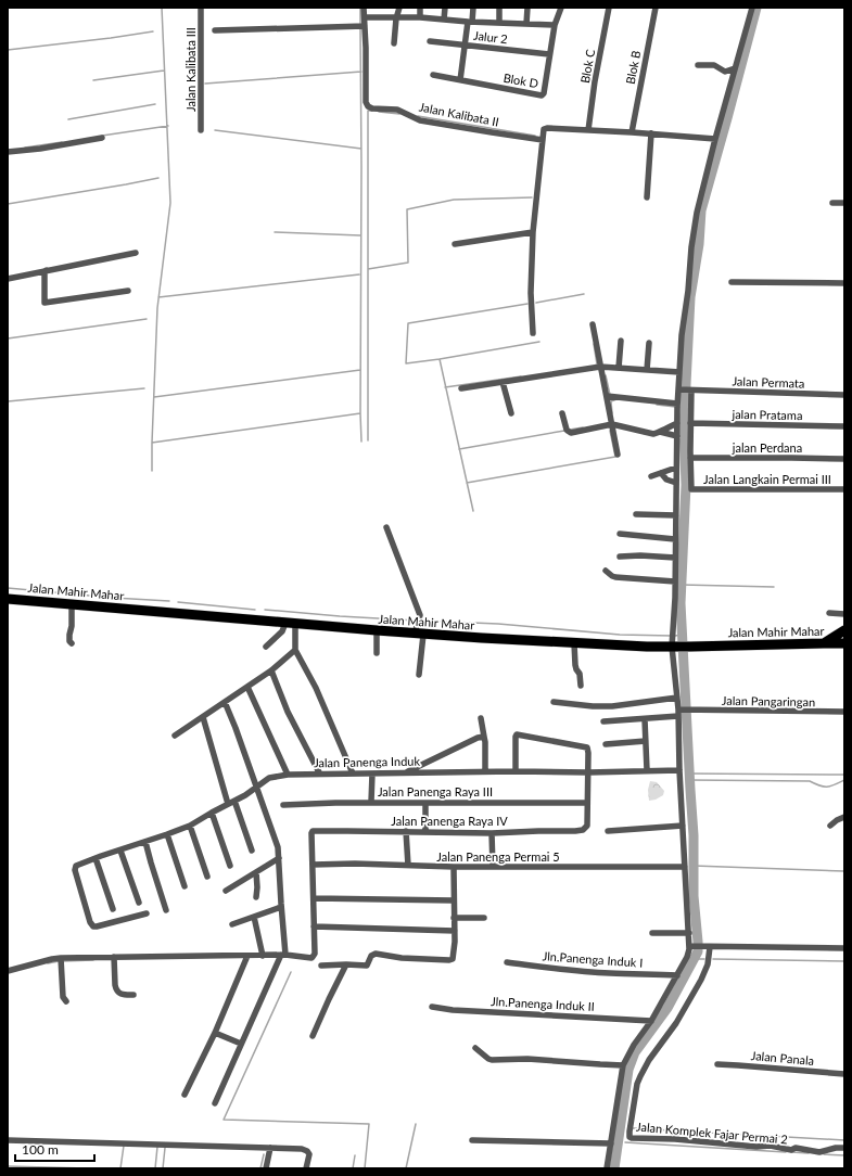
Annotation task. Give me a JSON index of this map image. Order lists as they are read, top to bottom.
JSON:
{
  "streets": {
    "highway": ["Jalan Mahir Mahar"],
    "street": [
      "Jalur 2",
      "Blok C",
      "Blok B",
      "Jalan Kalibata III",
      "Blok D",
      "Jalan Kalibata II",
      "Jalan Permata",
      "jalan Pratama",
      "jalan Perdana",
      "Jalan Langkain Permai III",
      "Jalan Pangaringan",
      "Jalan Panenga Induk",
      "Jalan Panenga Raya III",
      "Jalan Panenga Raya IV",
      "Jalan Panenga Permai 5",
      "Jln.Panenga Induk I",
      "Jln.Panenga Induk II",
      "Jalan Panala",
      "Jalan Komplek Fajar Permai 2"
    ]
  },
  "crossings": [
    ["Jalur 2", "Blok D"],
    ["jalan Perdana", "Jalan Langkain Permai III"],
    ["Jalan Panenga Raya III", "Jalan Panenga Raya IV"],
    ["Jalan Panenga Raya IV", "Jalan Panenga Permai 5"]
  ],
  "scale_bar": "100 m"
}
